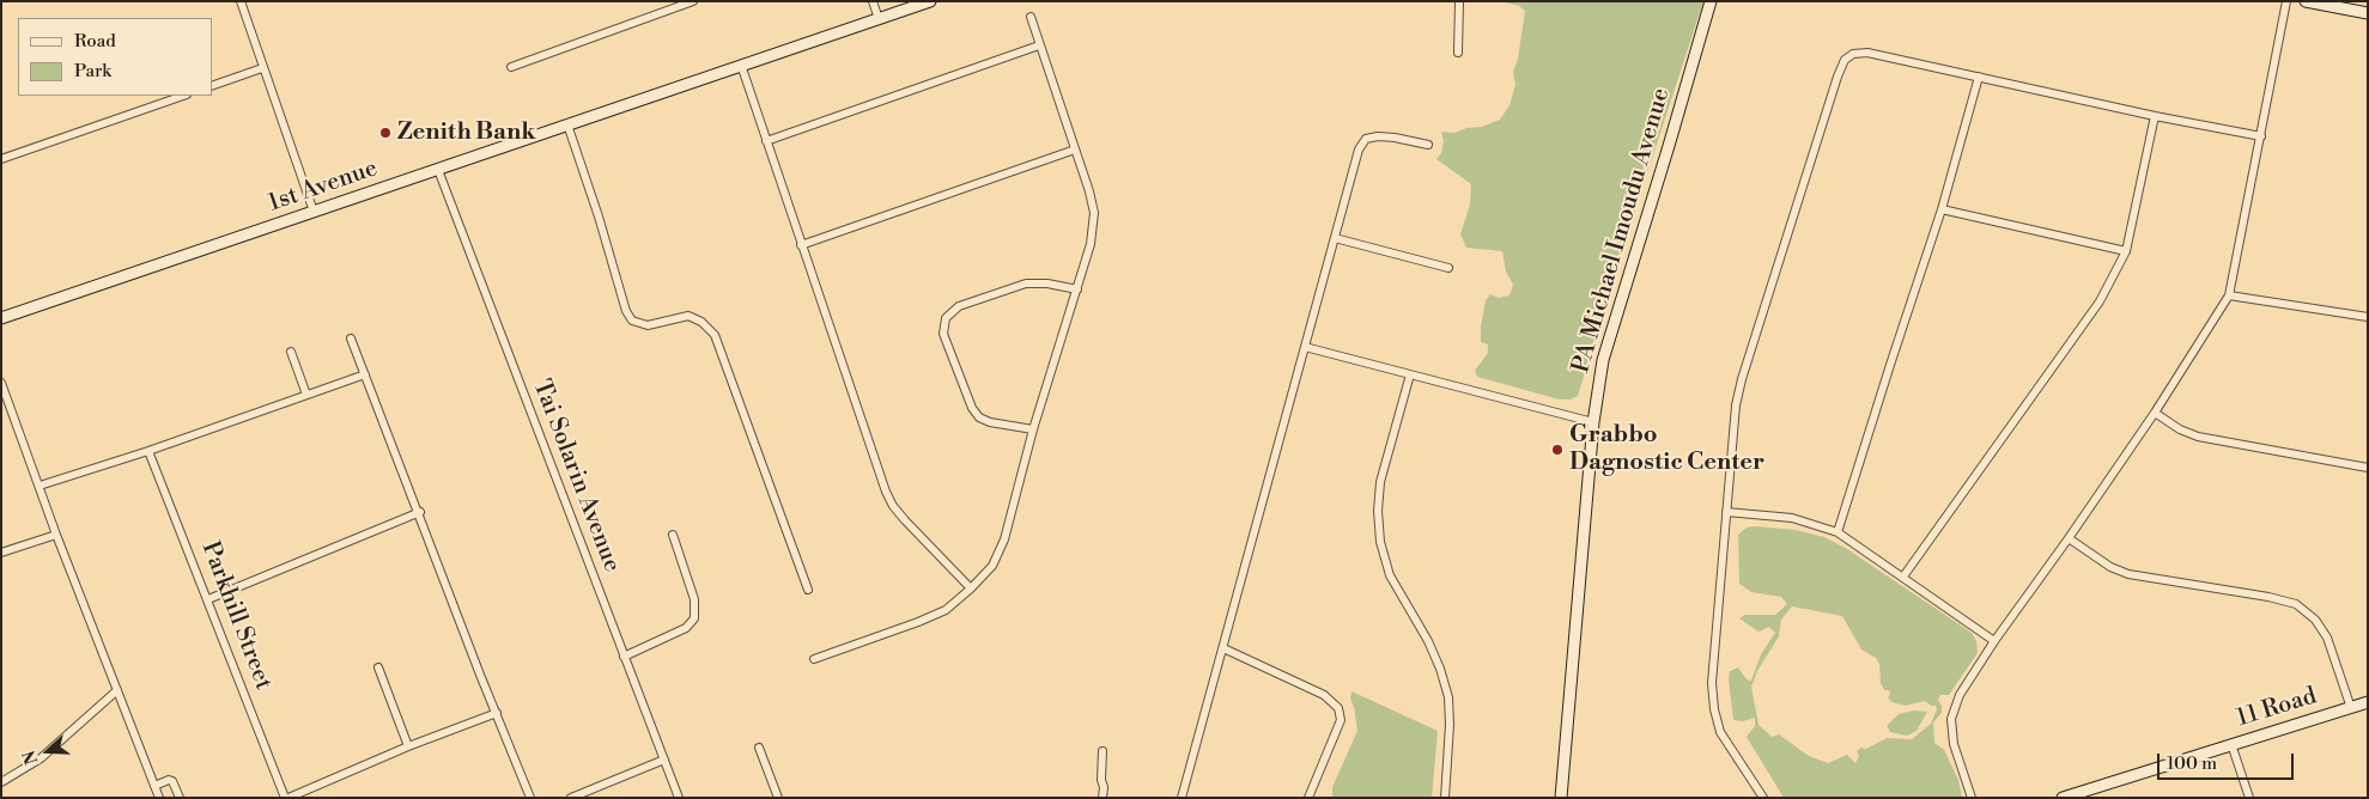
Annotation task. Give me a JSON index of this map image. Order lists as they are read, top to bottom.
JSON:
{
  "streets": {
    "street": [
      "1st Avenue",
      "PA Michael Imoudu Avenue",
      "Tai Solarin Avenue",
      "Parkhill Street",
      "11 Road"
    ]
  },
  "crossings": [
    ["1st Avenue", "Tai Solarin Avenue"]
  ],
  "places": ["Zenith Bank", "Grabbo Dagnostic Center"],
  "legend": ["Road", "Park"],
  "scale_bar": "100 m",
  "north": "left"
}
